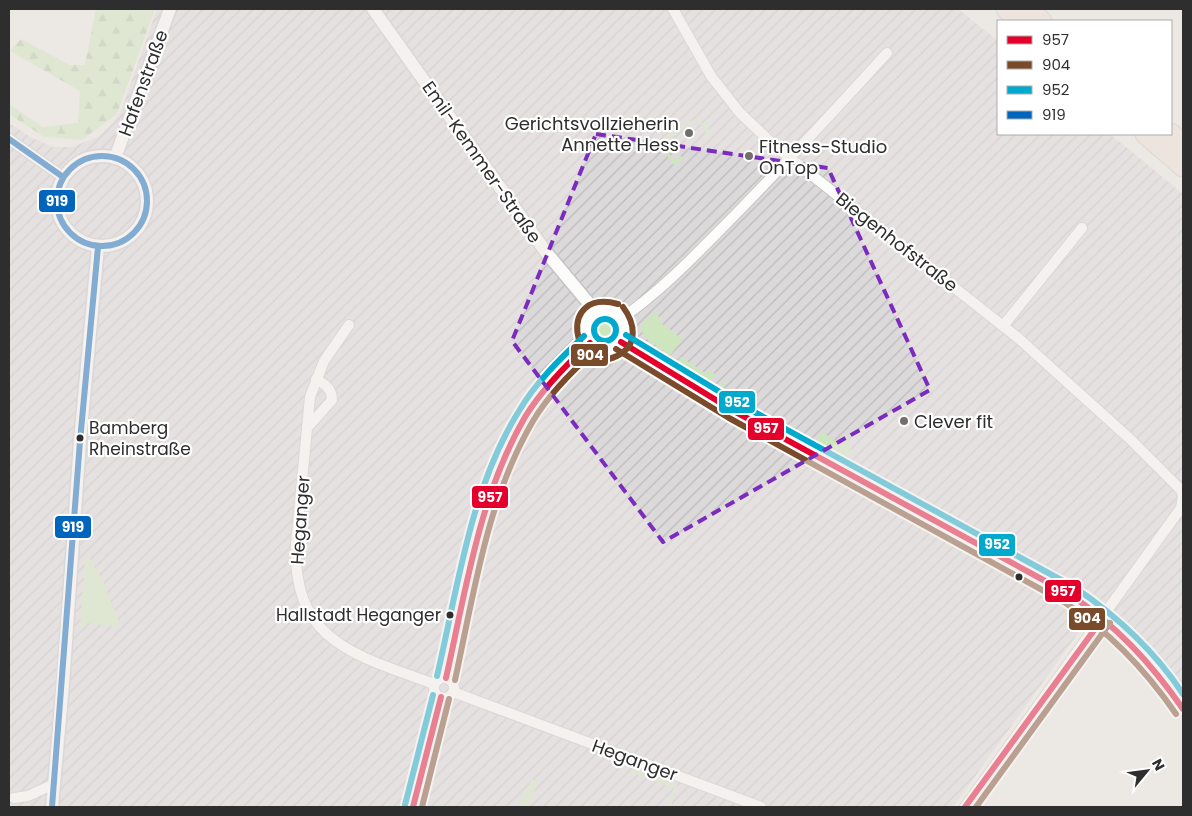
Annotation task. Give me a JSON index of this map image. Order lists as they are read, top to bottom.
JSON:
{
  "streets": {
    "street": [
      "Hafenstraße",
      "Emil-Kemmer-Straße",
      "Biegenhofstraße",
      "Heganger"
    ]
  },
  "places": [
    "Gerichtsvollzieherin Annette Hess",
    "Fitness-Studio OnTop",
    "Clever fit",
    "Bamberg Rheinstraße",
    "Hallstadt Heganger"
  ],
  "lines": [
    "transit line 919",
    "transit line 904",
    "transit line 952",
    "transit line 957"
  ],
  "legend": [
    "957",
    "904",
    "952",
    "919"
  ],
  "north": "top right"
}
